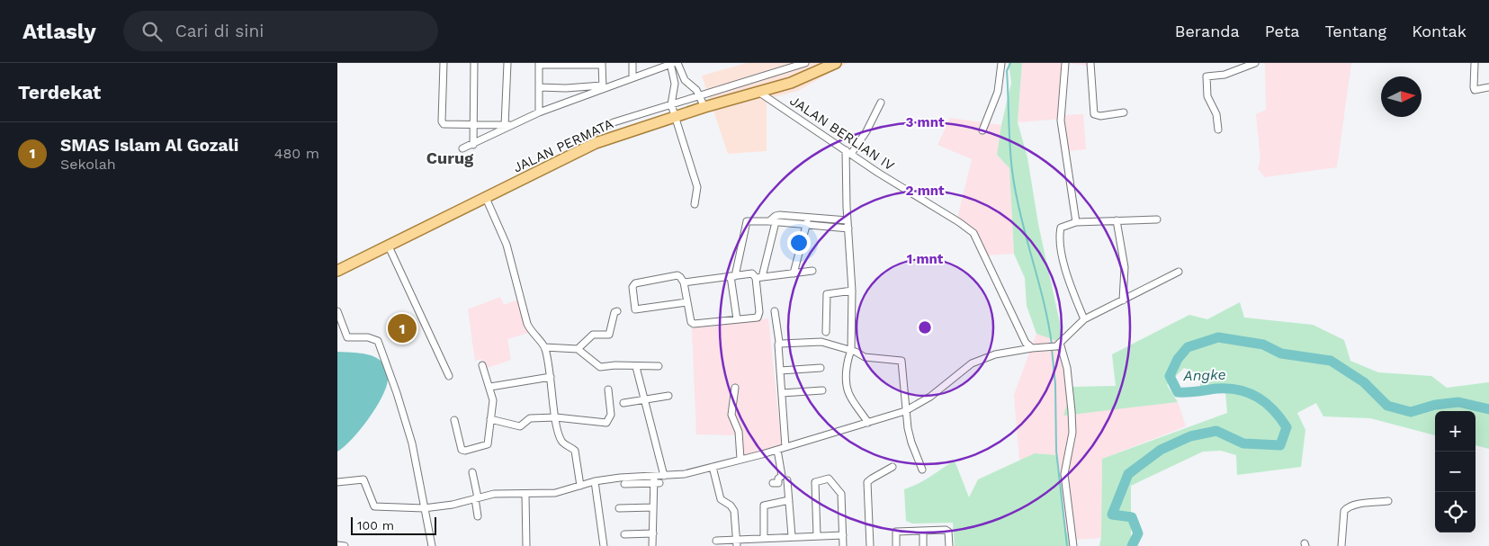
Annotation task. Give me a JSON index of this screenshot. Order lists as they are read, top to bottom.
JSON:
{
  "streets": {
    "main road": ["JALAN PERMATA"],
    "street": ["JALAN BERLIAN IV"]
  },
  "crossings": [
    ["JALAN BERLIAN IV", "JALAN PERMATA"]
  ],
  "districts": ["Curug"],
  "water": ["Angke"],
  "scale_bar": "100 m",
  "north": "right",
  "page": {
    "header": "Atlasly",
    "search": "Cari di sini",
    "nav": [
      "Beranda",
      "Peta",
      "Tentang",
      "Kontak"
    ],
    "heading": "Terdekat",
    "list": [
      {
        "mark": "1",
        "name": "SMAS Islam Al Gozali",
        "note": "Sekolah",
        "value": "480 m"
      }
    ],
    "pins": "1",
    "map_buttons": ["+", "−"],
    "scale": "100 m"
  },
  "rings": ["3 mnt", "2 mnt", "1 mnt"]
}
